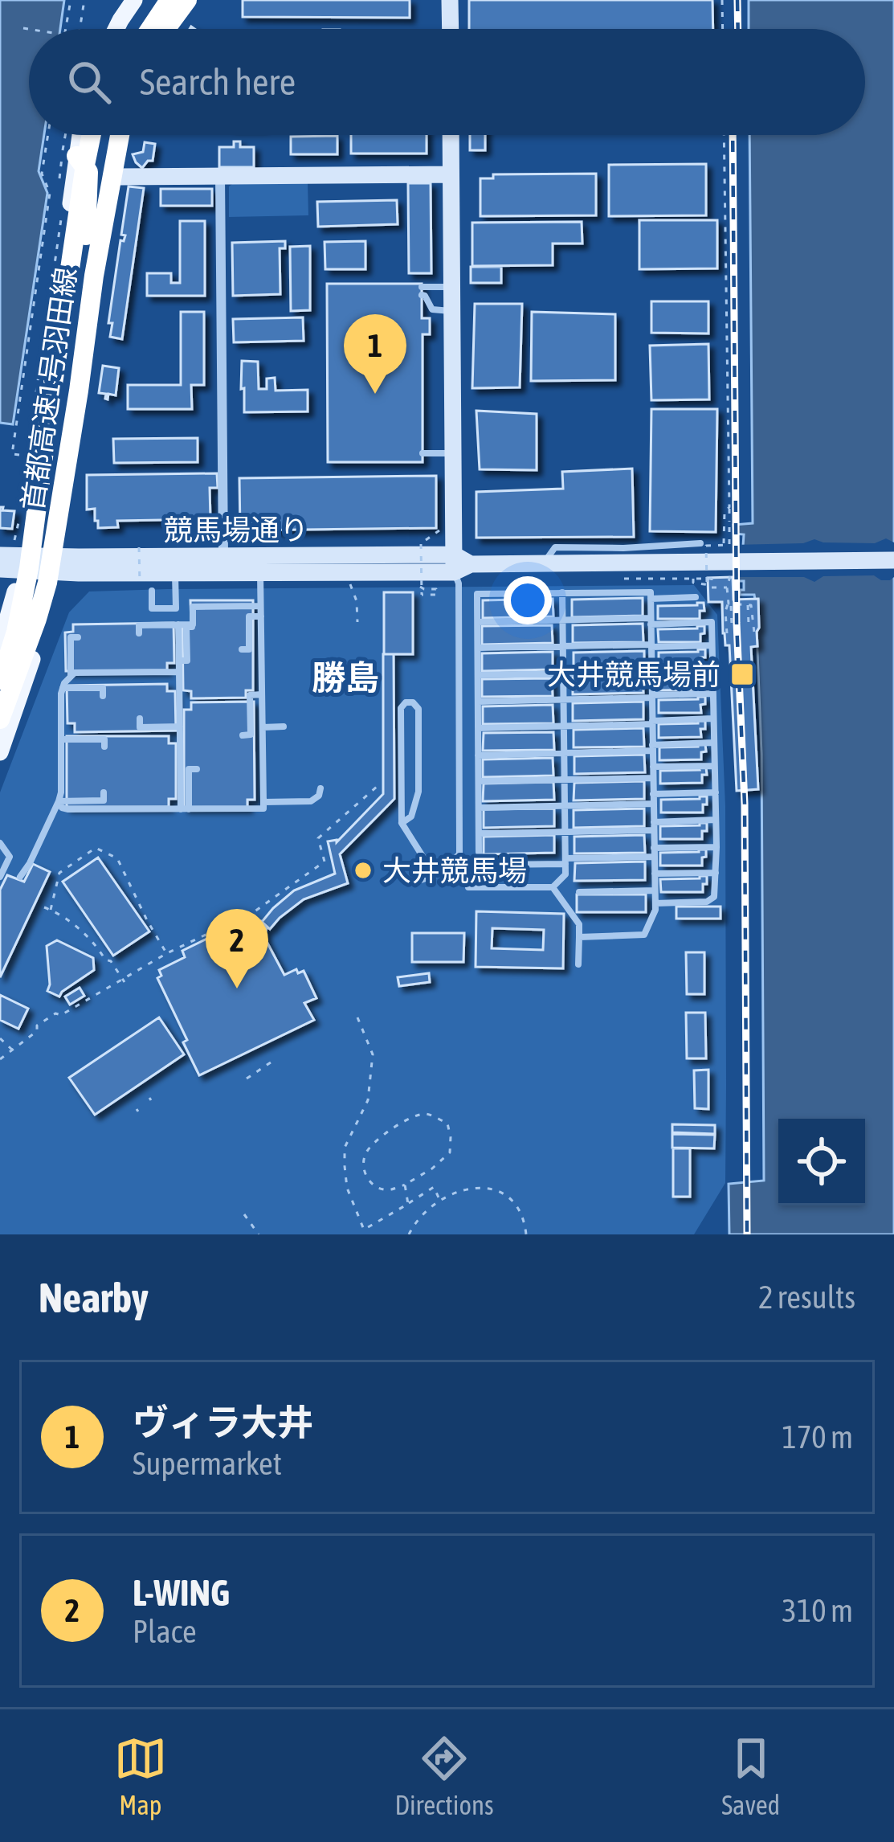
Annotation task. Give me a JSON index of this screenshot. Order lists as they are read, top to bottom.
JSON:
{
  "streets": {
    "highway": ["首都高速1号羽田線"],
    "street": ["競馬場通り"]
  },
  "districts": ["勝島"],
  "places": {
    "transit": ["大井競馬場前"],
    "other": ["大井競馬場"]
  },
  "page": {
    "search": "Search here",
    "pins": ["1", "2"],
    "heading": ["Nearby", "2 results"],
    "list": [
      {
        "mark": "1",
        "name": "ヴィラ大井",
        "note": "Supermarket",
        "value": "170 m"
      },
      {
        "mark": "2",
        "name": "L-WING",
        "note": "Place",
        "value": "310 m"
      }
    ],
    "nav": ["Map", "Directions", "Saved"]
  }
}
